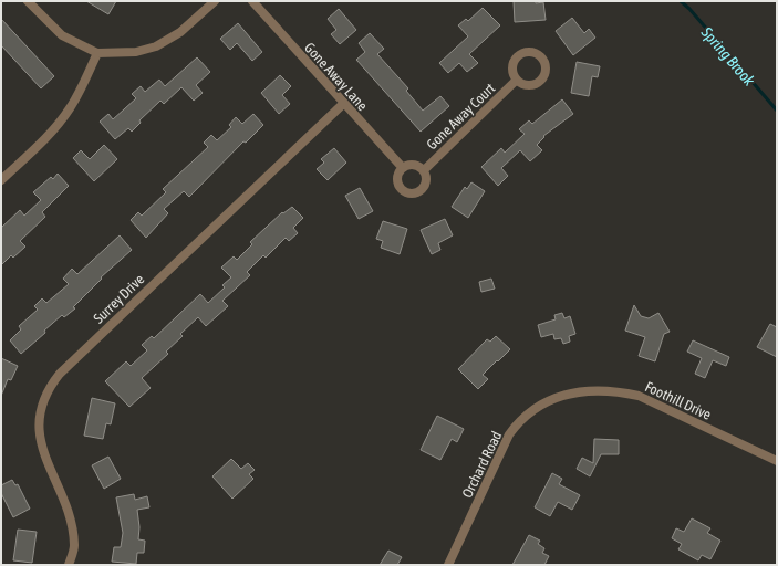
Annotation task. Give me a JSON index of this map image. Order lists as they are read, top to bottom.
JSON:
{
  "streets": {
    "street": [
      "Gone Away Lane",
      "Gone Away Court",
      "Surrey Drive",
      "Foothill Drive",
      "Orchard Road"
    ]
  },
  "crossings": [
    ["Gone Away Lane", "Gone Away Court"],
    ["Gone Away Lane", "Surrey Drive"],
    ["Foothill Drive", "Orchard Road"]
  ],
  "water": ["Spring Brook"]
}
